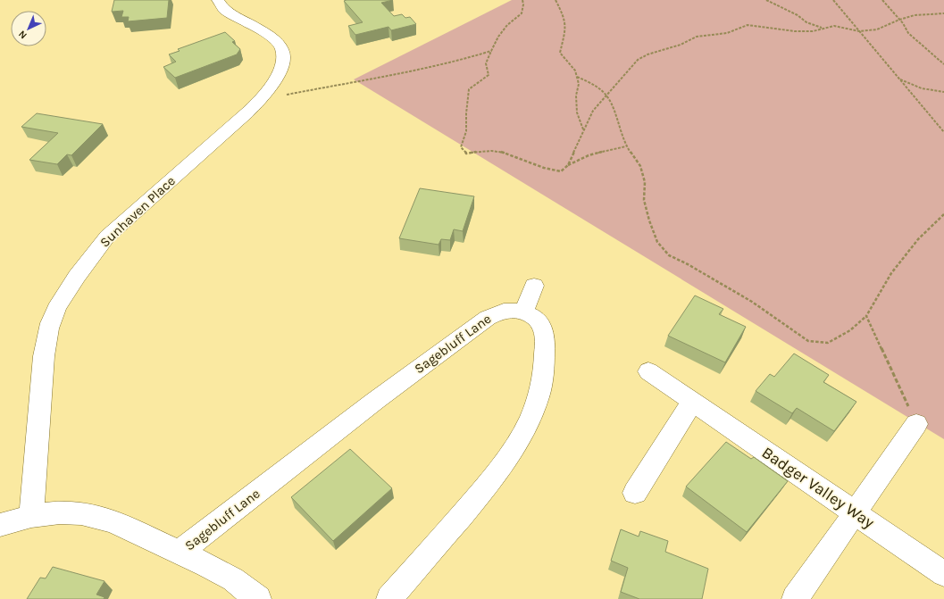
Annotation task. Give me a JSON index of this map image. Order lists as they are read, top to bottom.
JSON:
{
  "streets": {
    "street": ["Sunhaven Place", "Sagebluff Lane", "Badger Valley Way"]
  },
  "north": "bottom left"
}
